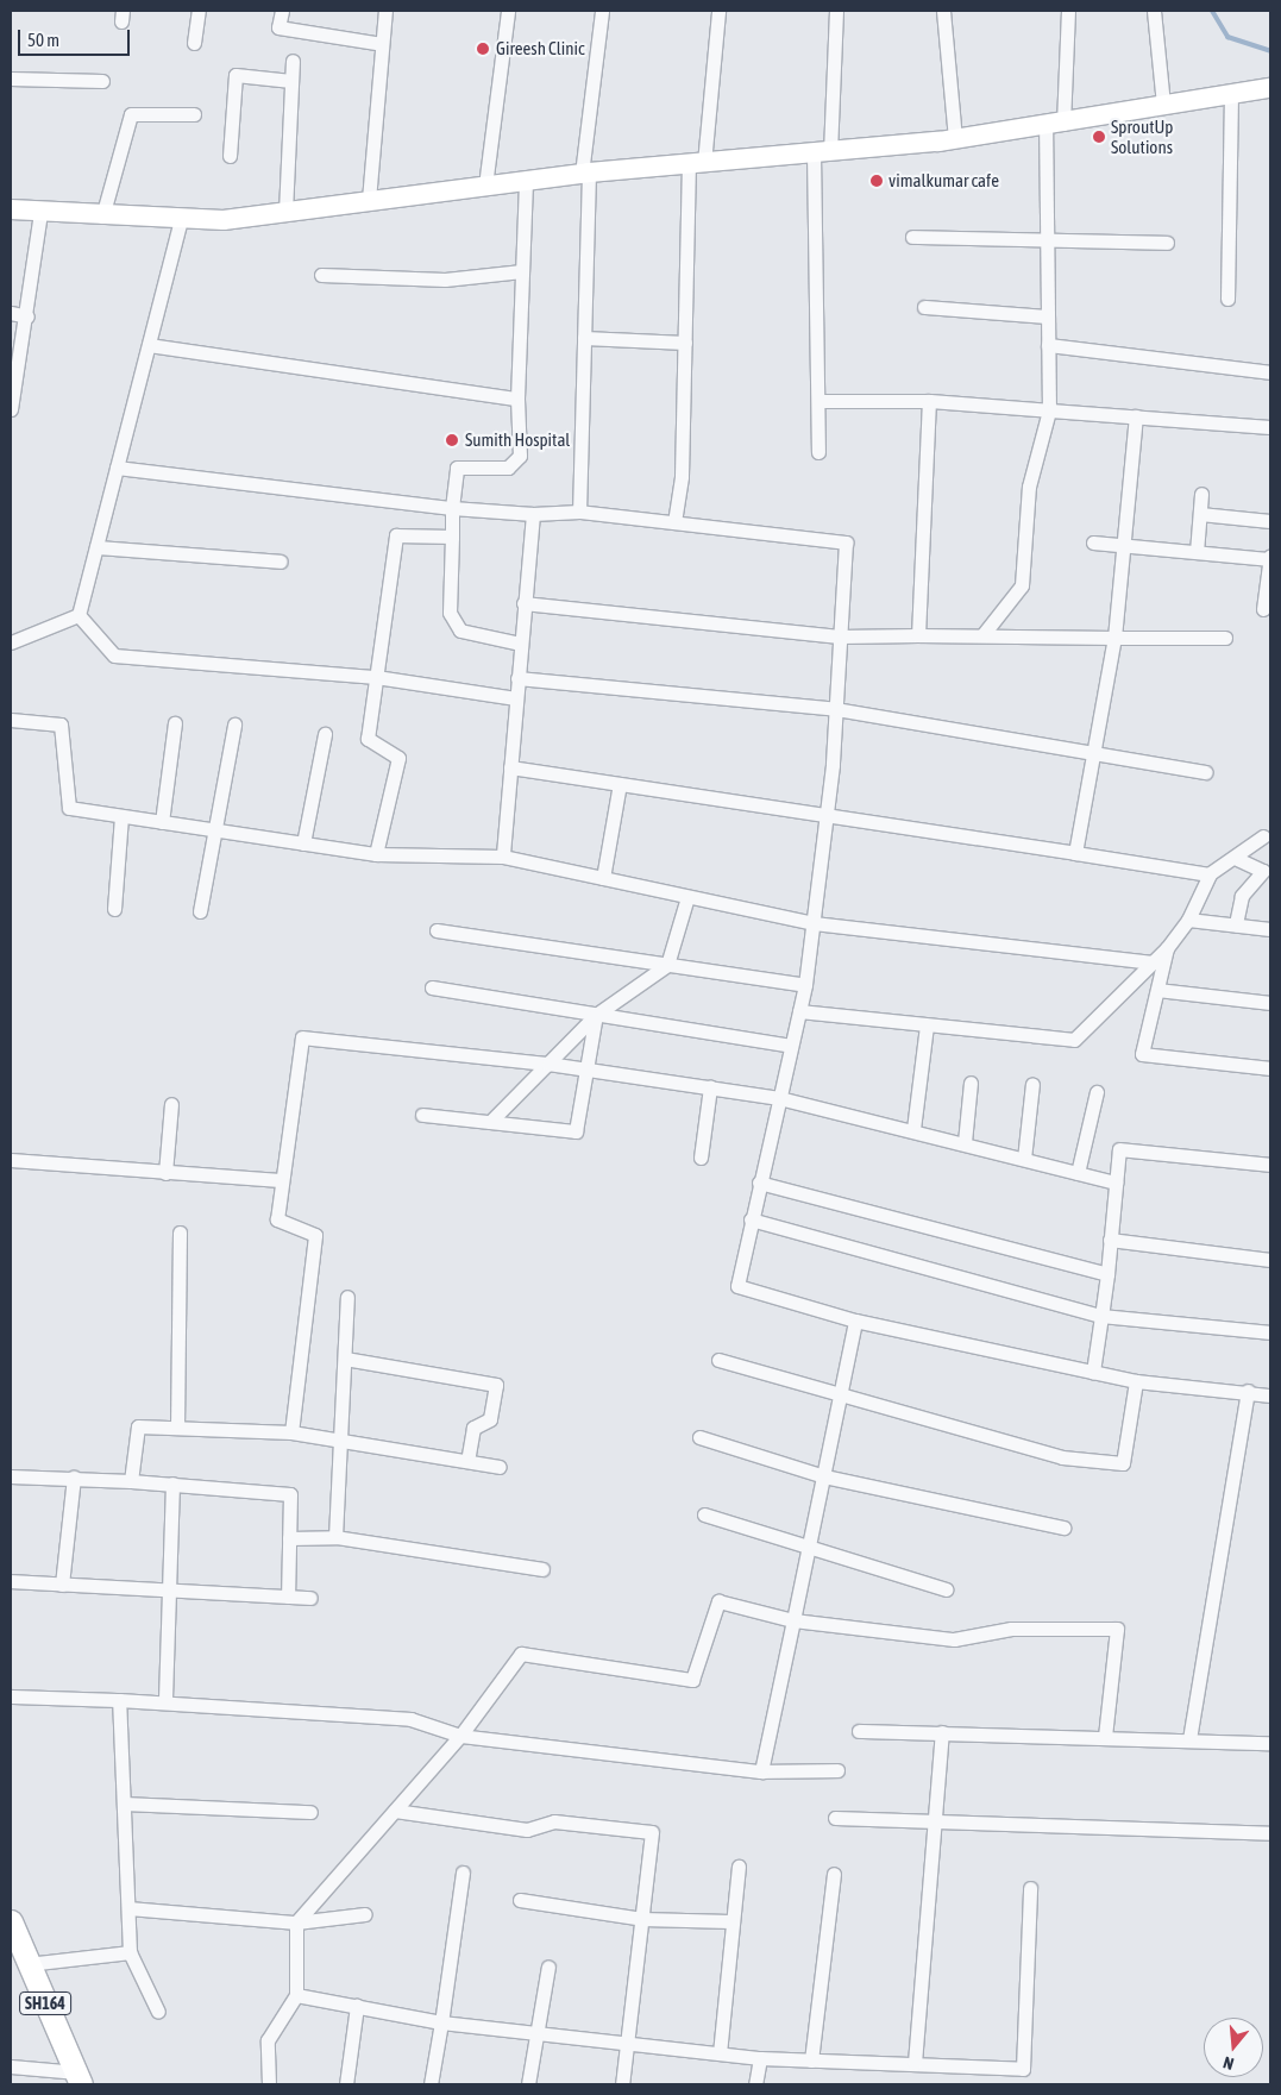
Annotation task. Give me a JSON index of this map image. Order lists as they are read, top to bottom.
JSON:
{
  "streets": {
    "main road": ["SH164"]
  },
  "places": [
    "Gireesh Clinic",
    "SproutUp Solutions",
    "vimalkumar cafe",
    "Sumith Hospital"
  ],
  "scale_bar": "50 m",
  "north": "bottom"
}
